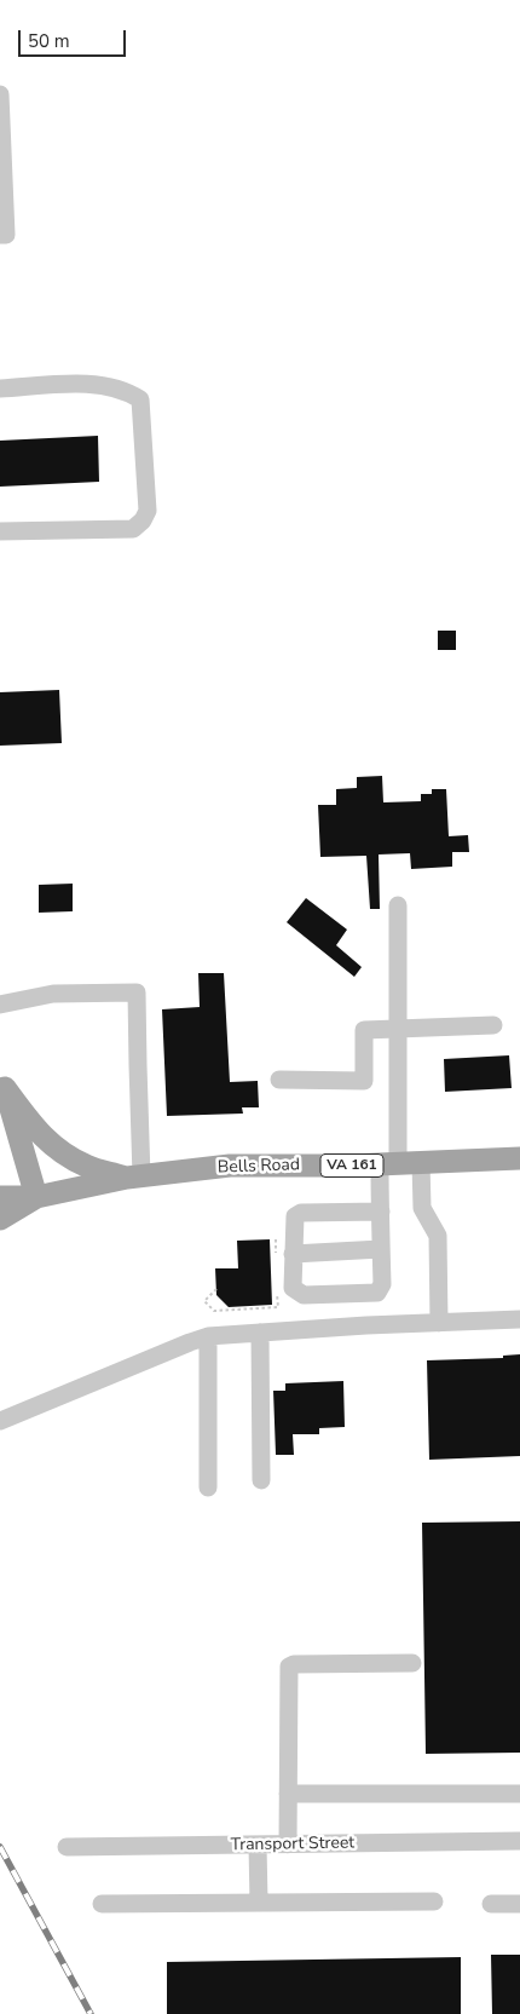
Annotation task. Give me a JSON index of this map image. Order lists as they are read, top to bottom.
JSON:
{
  "streets": {
    "main road": ["VA 161", "Bells Road"],
    "street": ["Transport Street"]
  },
  "crossings": [
    ["VA 161", "Bells Road"]
  ],
  "scale_bar": "50 m"
}
